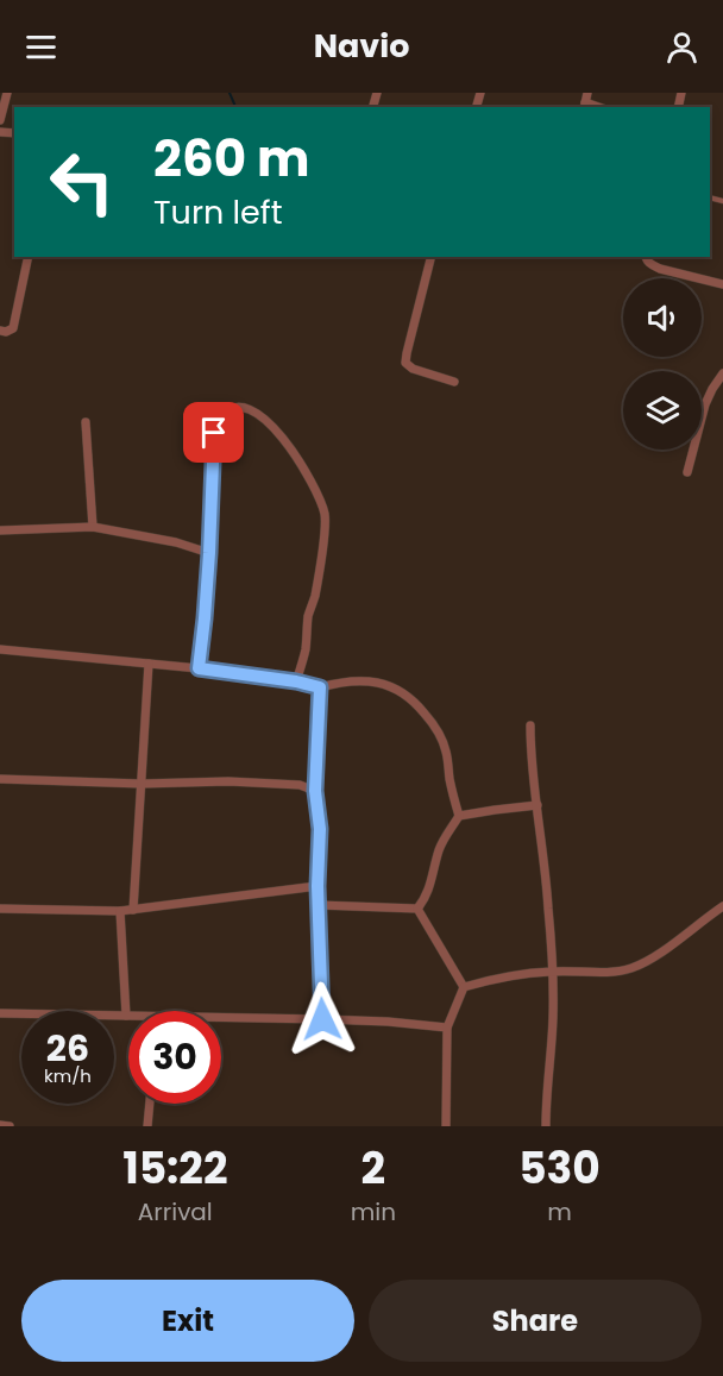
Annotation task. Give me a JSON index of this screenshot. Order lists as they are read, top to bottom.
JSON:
{
  "page": {
    "header": "Navio",
    "turn": ["260 m", "Turn left"],
    "speed": "26 km/h",
    "limit": "30",
    "eta": [
      "15:22",
      "Arrival",
      "2",
      "min",
      "530",
      "m"
    ],
    "buttons": ["Exit", "Share"]
  }
}
